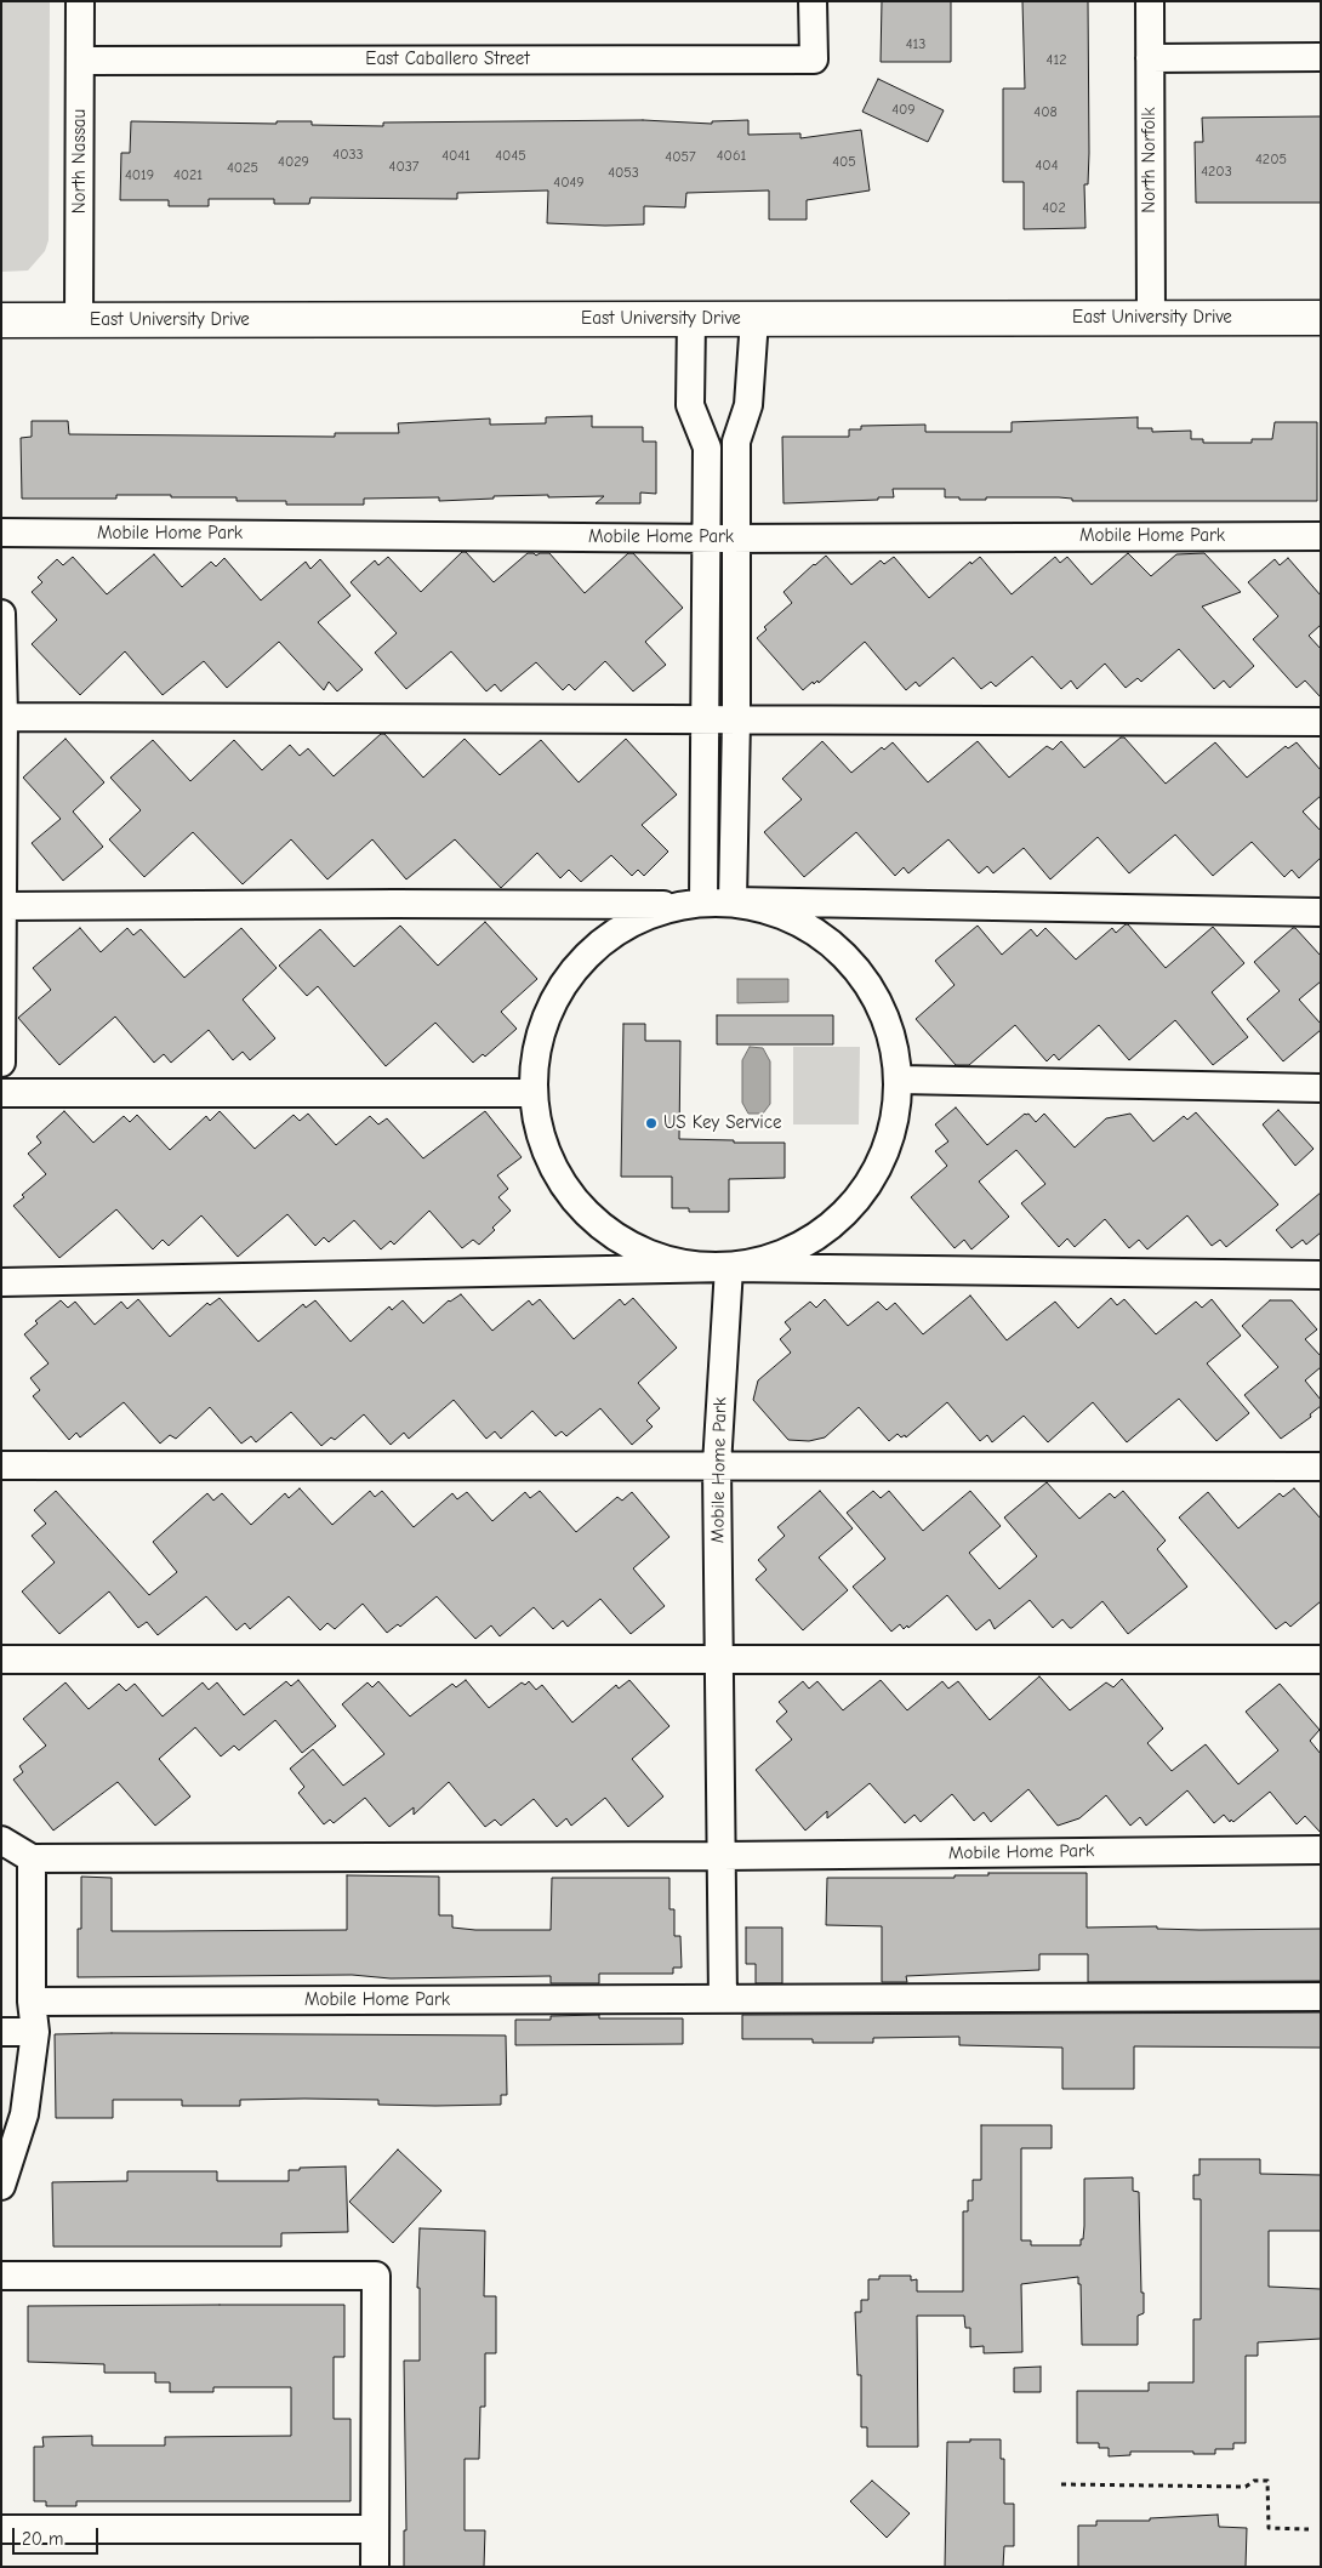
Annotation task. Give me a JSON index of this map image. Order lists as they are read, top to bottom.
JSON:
{
  "streets": {
    "main road": ["East University Drive"],
    "street": [
      "East Caballero Street",
      "North Norfolk",
      "North Nassau",
      "Mobile Home Park"
    ]
  },
  "crossings": [
    ["East Caballero Street", "North Nassau"],
    ["North Norfolk", "East University Drive"],
    ["North Nassau", "East University Drive"]
  ],
  "places": ["US Key Service"],
  "house_numbers": [
    "413",
    "412",
    "409",
    "408",
    "4033",
    "4041",
    "4045",
    "4061",
    "4057",
    "4205",
    "4029",
    "405",
    "404",
    "4037",
    "4025",
    "4203",
    "4053",
    "4019",
    "4021",
    "4049",
    "402"
  ],
  "scale_bar": "20 m"
}
